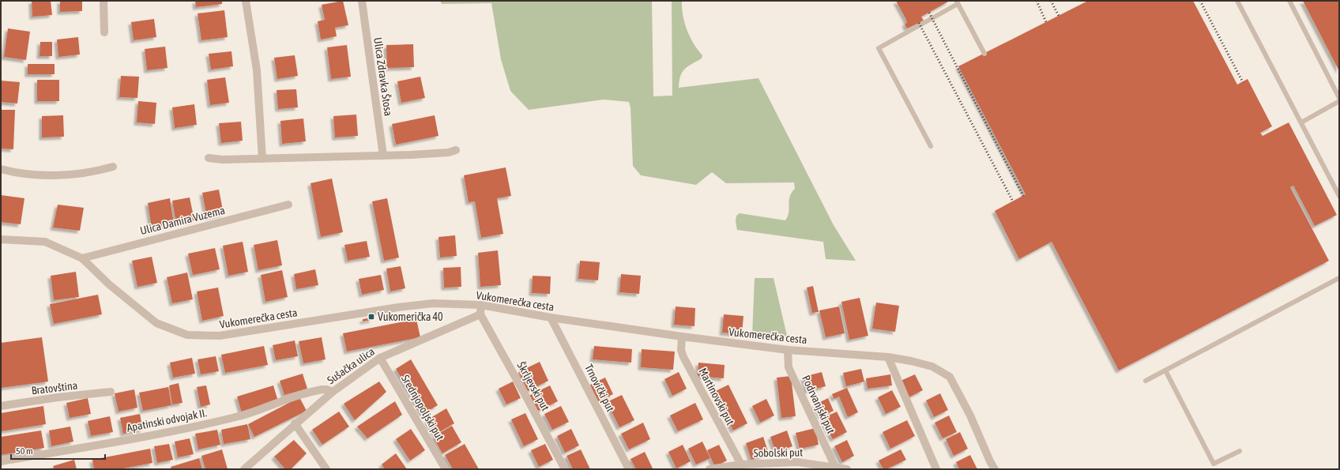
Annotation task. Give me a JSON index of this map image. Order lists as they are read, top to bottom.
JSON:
{
  "streets": {
    "street": [
      "Ulica Zdravka Štosa",
      "Ulica Damira Vuzema",
      "Vukomerečka cesta",
      "Sušačka ulica",
      "Škrljevski put",
      "Bratovština",
      "Trnovički put",
      "Martinovski put",
      "Podrvanjski put",
      "Srednjopoljski put",
      "Apatinski odvojak II.",
      "Sobolski put"
    ]
  },
  "crossings": [
    ["Ulica Damira Vuzema", "Vukomerečka cesta"],
    ["Vukomerečka cesta", "Trnovički put"],
    ["Vukomerečka cesta", "Martinovski put"],
    ["Vukomerečka cesta", "Podrvanjski put"],
    ["Sušačka ulica", "Škrljevski put"],
    ["Sušačka ulica", "Srednjopoljski put"],
    ["Sušačka ulica", "Apatinski odvojak II."],
    ["Martinovski put", "Sobolski put"],
    ["Podrvanjski put", "Sobolski put"]
  ],
  "places": {
    "transit": ["Vukomerička 40"]
  },
  "scale_bar": "50 m"
}
